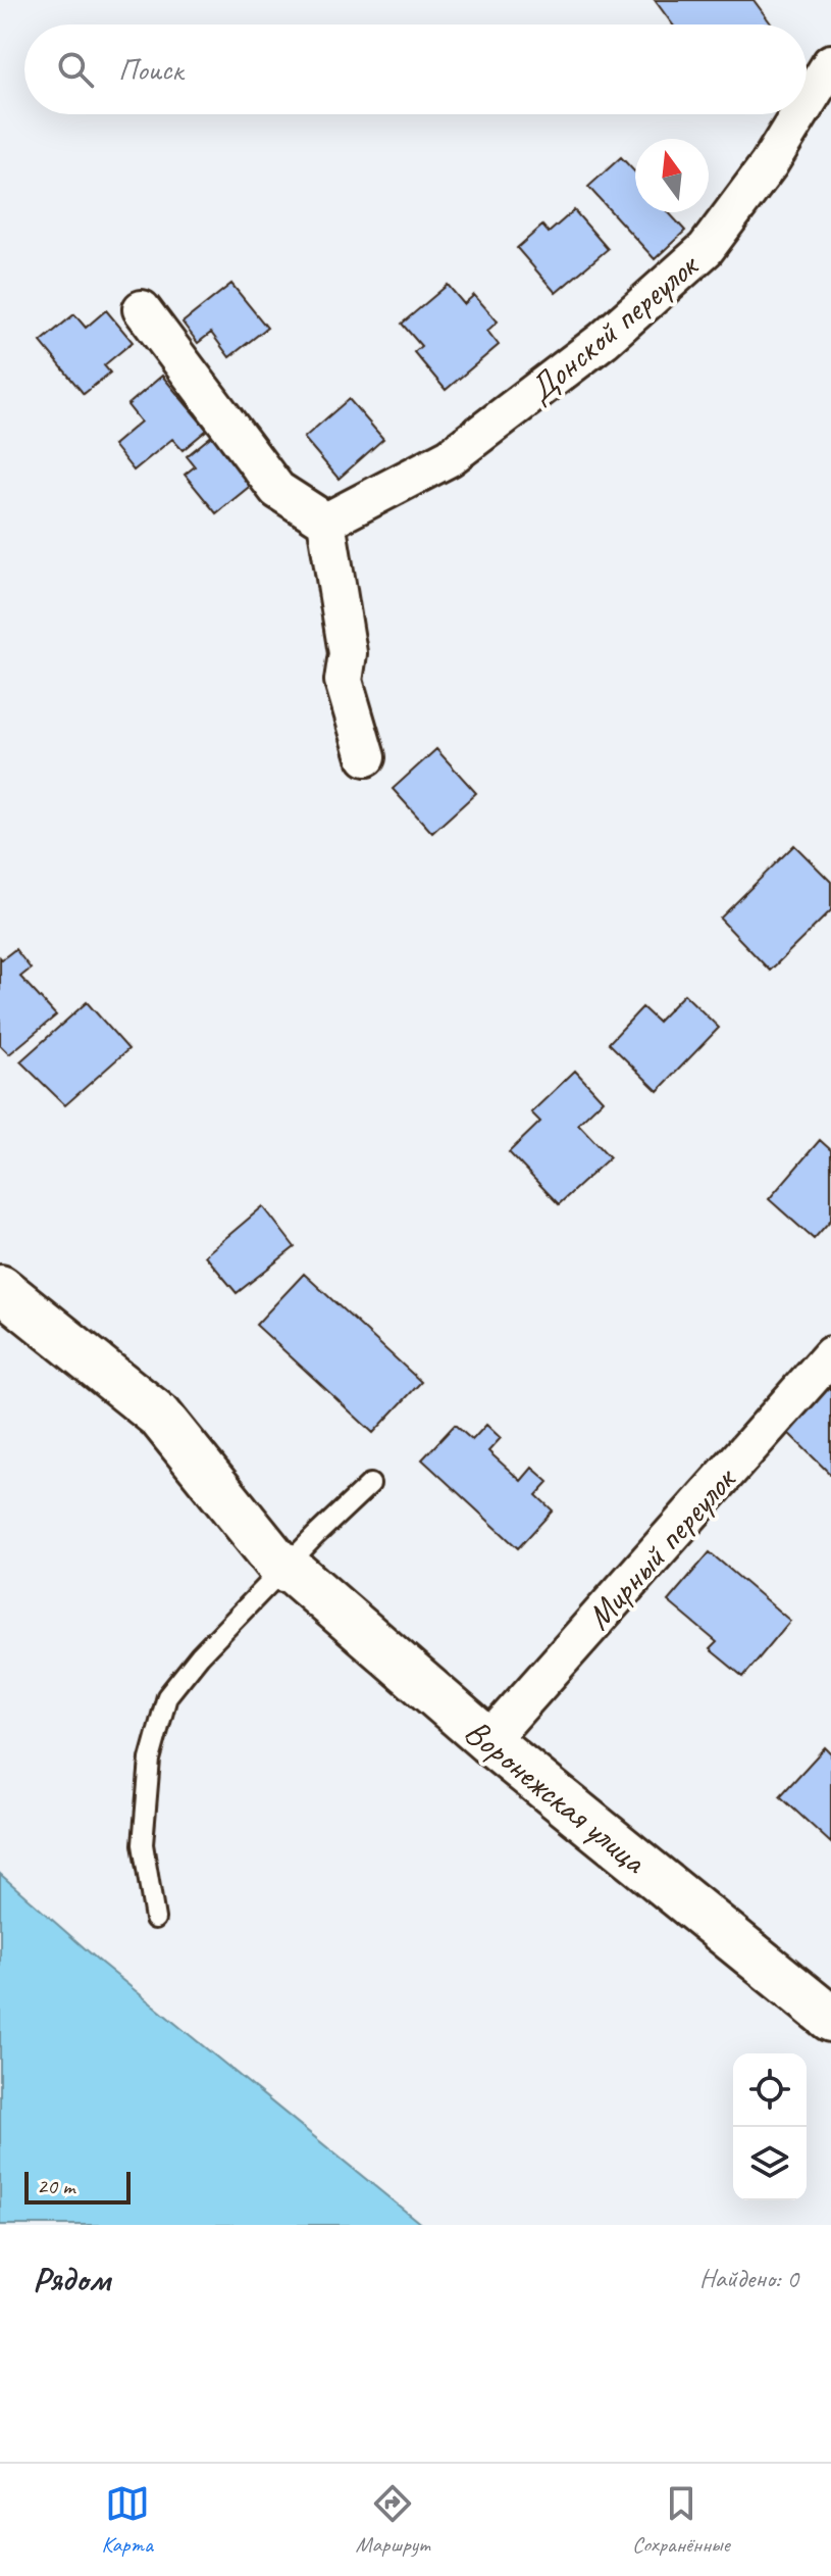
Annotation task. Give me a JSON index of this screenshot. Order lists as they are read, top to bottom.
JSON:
{
  "streets": {
    "street": ["Донской переулок", "Мирный переулок", "Воронежская улица"]
  },
  "crossings": [
    ["Мирный переулок", "Воронежская улица"]
  ],
  "scale_bar": "20 m",
  "north": "top",
  "page": {
    "search": "Поиск",
    "scale": "20 m",
    "heading": ["Рядом", "Найдено: 0"],
    "nav": ["Карта", "Маршрут", "Сохранённые"]
  }
}
